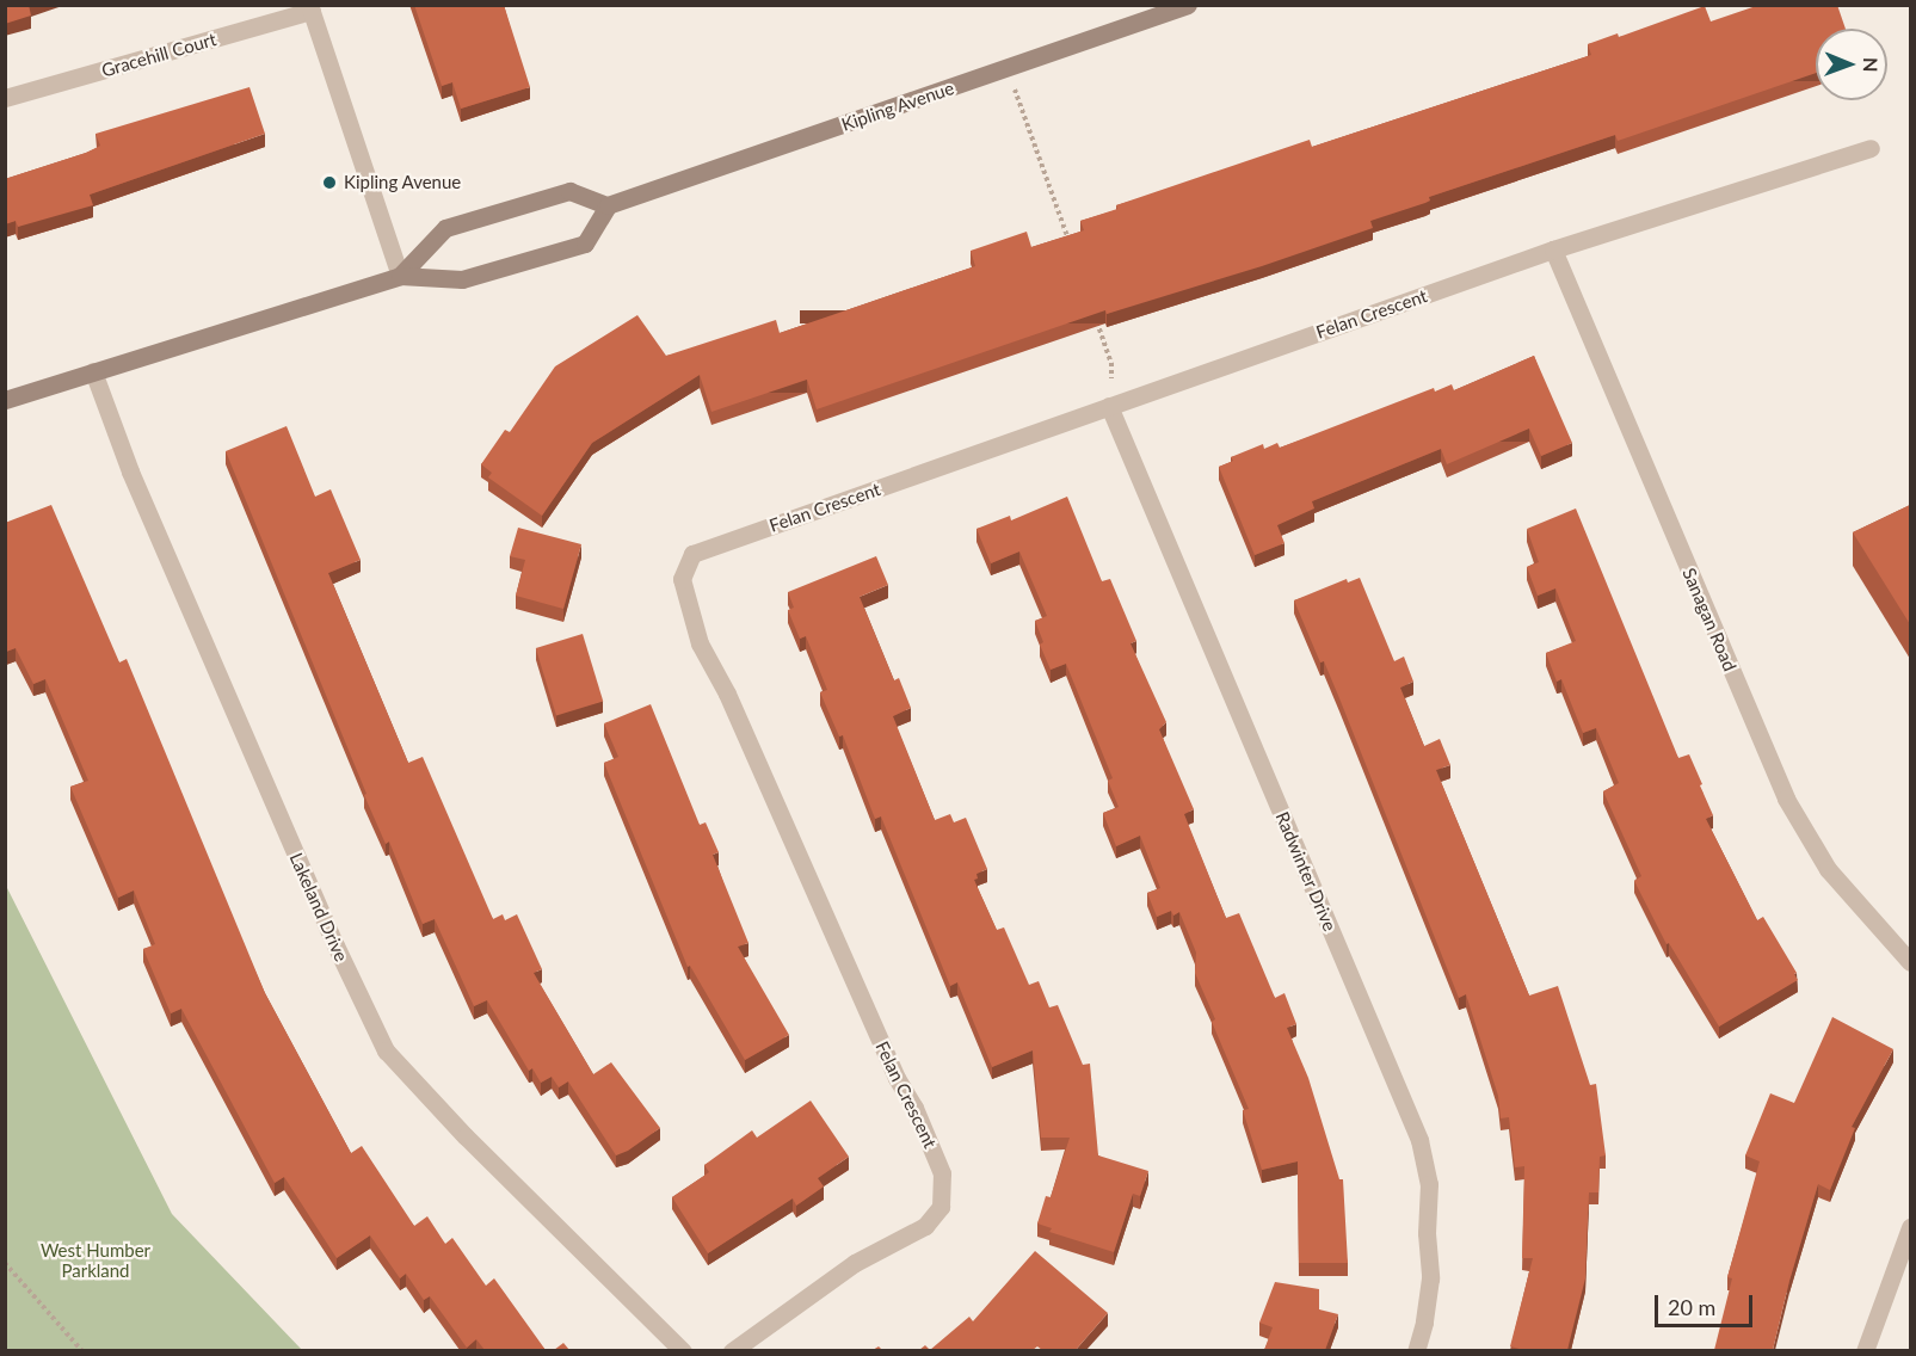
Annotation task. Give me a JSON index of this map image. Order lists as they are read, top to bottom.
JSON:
{
  "streets": {
    "main road": ["Kipling Avenue"],
    "street": [
      "Gracehill Court",
      "Felan Crescent",
      "Sanagan Road",
      "Radwinter Drive",
      "Lakeland Drive"
    ]
  },
  "crossings": [
    ["Felan Crescent", "Sanagan Road"],
    ["Felan Crescent", "Radwinter Drive"]
  ],
  "parks": ["West Humber Parkland"],
  "places": ["Kipling Avenue"],
  "scale_bar": "20 m",
  "north": "right"
}
